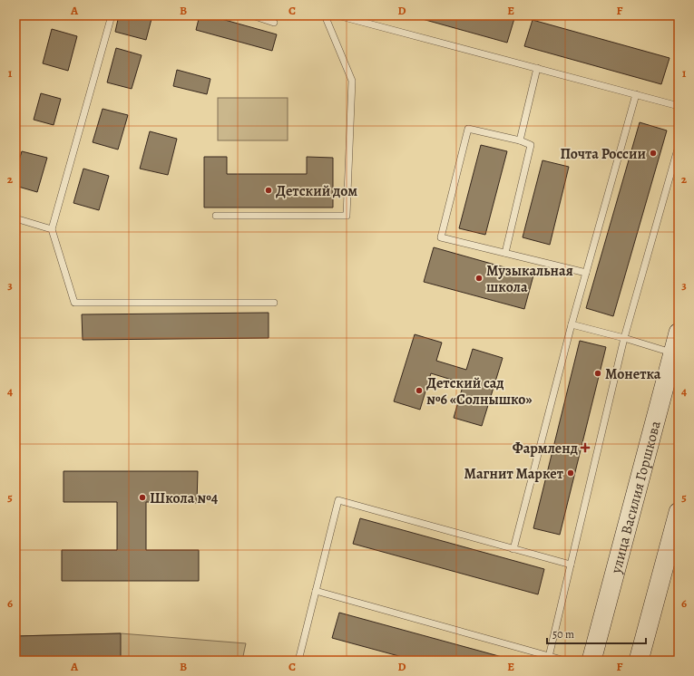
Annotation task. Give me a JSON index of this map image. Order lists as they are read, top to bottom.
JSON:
{
  "streets": {
    "main road": ["улица Василия Горшкова"]
  },
  "places": {
    "other": [
      "Почта России",
      "Детский дом",
      "Музыкальная школа",
      "Монетка",
      "Детский сад №6 «Солнышко»",
      "Магнит Маркет",
      "Школа №4"
    ],
    "health": ["Фармленд"]
  },
  "scale_bar": "50 m",
  "grid": {
    "columns": [
      "A",
      "B",
      "C",
      "D",
      "E",
      "F"
    ],
    "rows": [
      "1",
      "2",
      "3",
      "4",
      "5",
      "6"
    ]
  }
}
